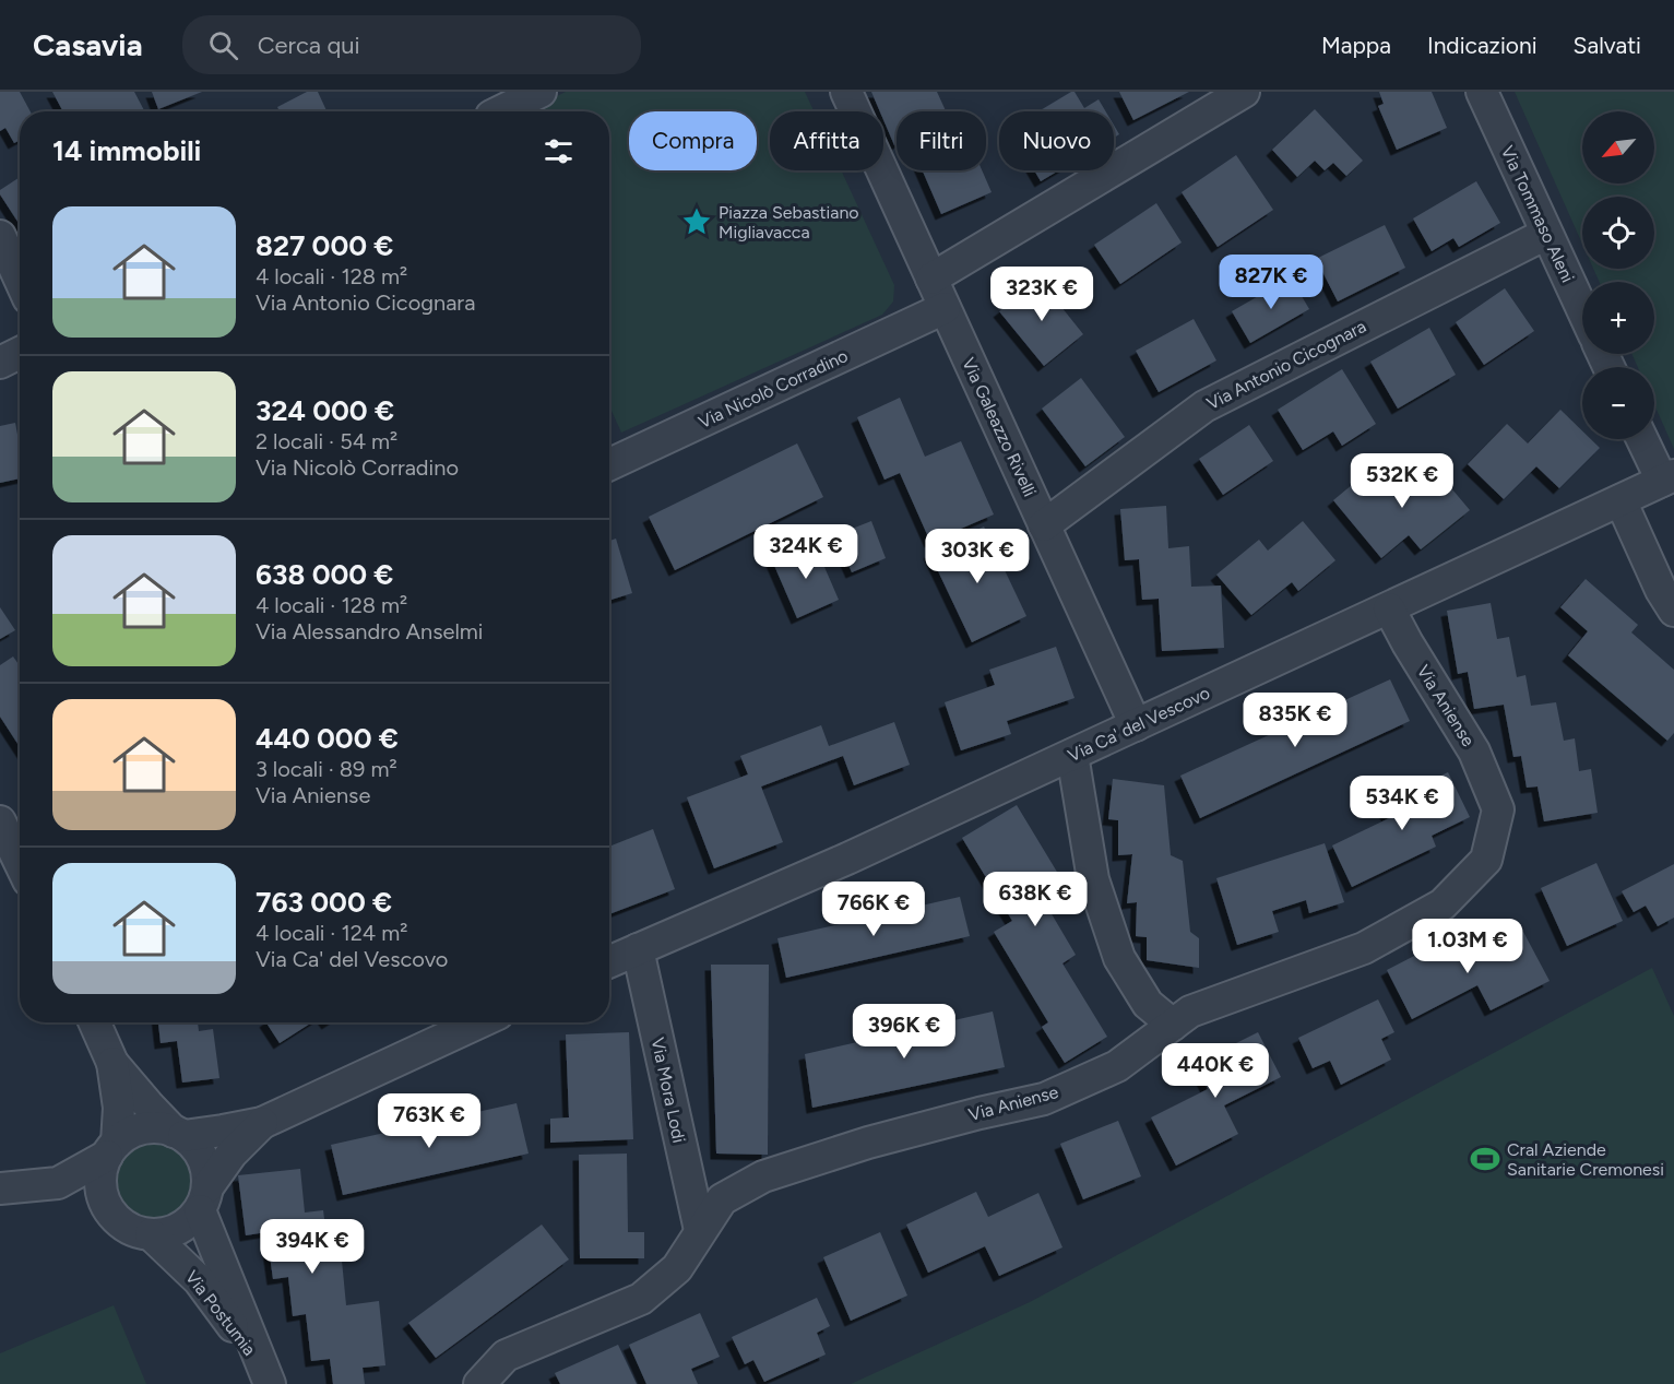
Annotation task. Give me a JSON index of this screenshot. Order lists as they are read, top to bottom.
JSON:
{
  "streets": {
    "street": [
      "Via Tommaso Aleni",
      "Via Antonio Cicognara",
      "Via Nicolò Corradino",
      "Via Galeazzo Rivelli",
      "Via Aniense",
      "Via Ca' del Vescovo",
      "Via Mora Lodi",
      "Via Postumia"
    ]
  },
  "crossings": [
    ["Via Tommaso Aleni", "Via Antonio Cicognara"],
    ["Via Antonio Cicognara", "Via Galeazzo Rivelli"],
    ["Via Nicolò Corradino", "Via Galeazzo Rivelli"],
    ["Via Galeazzo Rivelli", "Via Ca' del Vescovo"],
    ["Via Aniense", "Via Ca' del Vescovo"],
    ["Via Aniense", "Via Mora Lodi"],
    ["Via Ca' del Vescovo", "Via Mora Lodi"]
  ],
  "places": {
    "place": ["Piazza Sebastiano Migliavacca"],
    "sports": ["Cral Aziende Sanitarie Cremonesi"]
  },
  "north": "bottom left",
  "page": {
    "header": "Casavia",
    "search": "Cerca qui",
    "nav": ["Mappa", "Indicazioni", "Salvati"],
    "map_buttons": ["+", "−"],
    "chip": [
      "Compra",
      "Affitta",
      "Filtri",
      "Nuovo"
    ],
    "heading": "14 immobili",
    "list": [
      {
        "name": "827 000 €",
        "note": "4 locali · 128 m² · Via Antonio Cicognara"
      },
      {
        "name": "324 000 €",
        "note": "2 locali · 54 m² · Via Nicolò Corradino"
      },
      {
        "name": "638 000 €",
        "note": "4 locali · 128 m² · Via Alessandro Anselmi"
      },
      {
        "name": "440 000 €",
        "note": "3 locali · 89 m² · Via Aniense"
      },
      {
        "name": "763 000 €",
        "note": "4 locali · 124 m² · Via Ca' del Vescovo"
      }
    ],
    "price": [
      "827K €",
      "323K €",
      "532K €",
      "324K €",
      "303K €",
      "835K €",
      "534K €",
      "638K €",
      "766K €",
      "1.03M €",
      "396K €",
      "440K €",
      "763K €",
      "394K €"
    ]
  }
}
